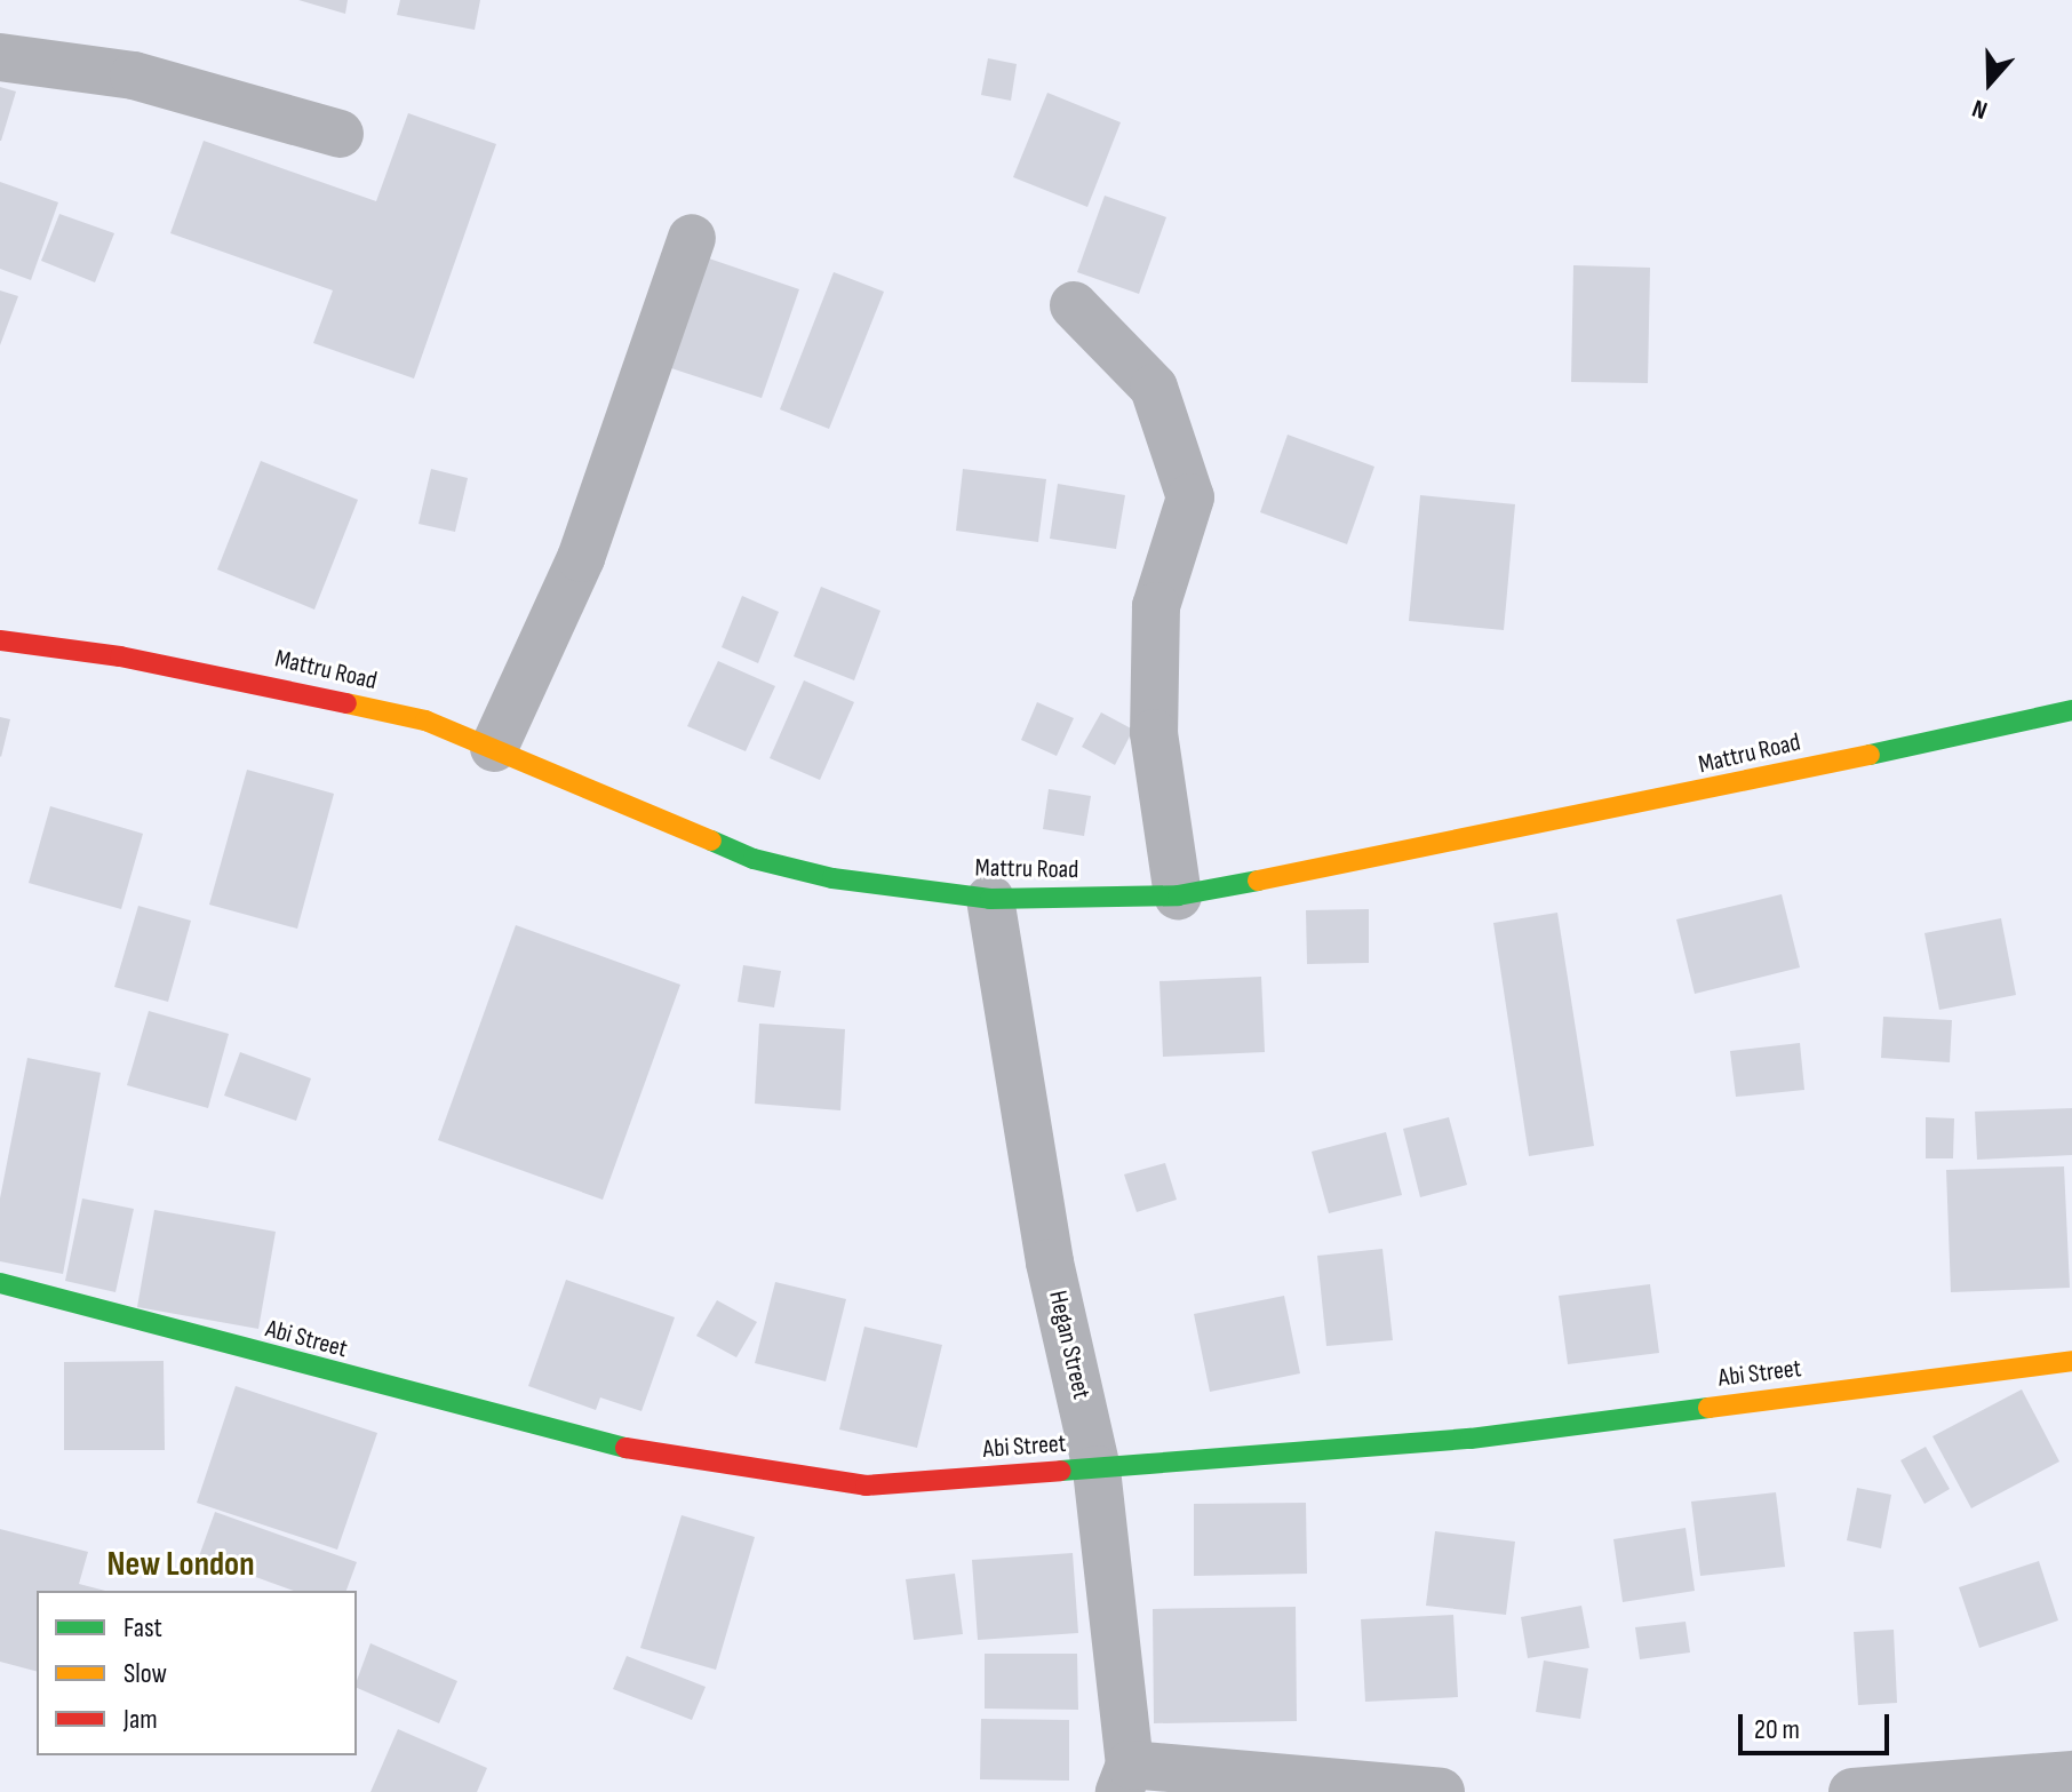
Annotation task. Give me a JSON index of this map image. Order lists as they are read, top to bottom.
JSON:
{
  "streets": {
    "main road": ["Mattru Road", "Abi Street"],
    "street": ["Hegan Street"]
  },
  "crossings": [
    ["Mattru Road", "Hegan Street"],
    ["Abi Street", "Hegan Street"]
  ],
  "districts": ["New London"],
  "legend": ["Fast", "Slow", "Jam"],
  "scale_bar": "20 m",
  "north": "bottom"
}
